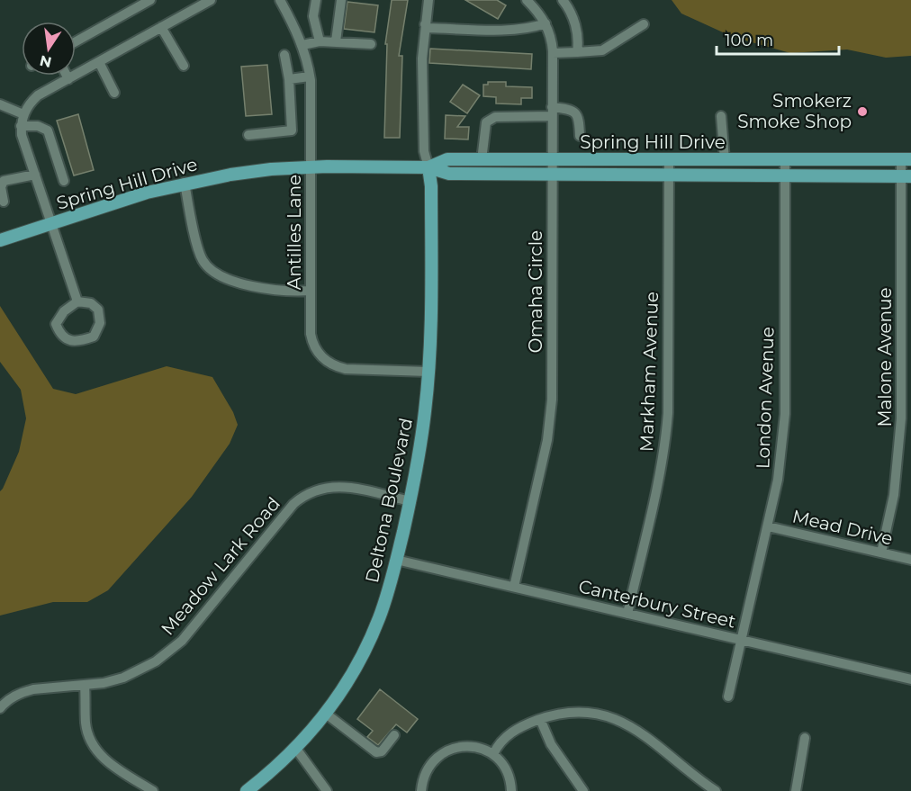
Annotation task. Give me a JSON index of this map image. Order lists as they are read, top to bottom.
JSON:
{
  "streets": {
    "main road": ["Spring Hill Drive", "Deltona Boulevard"],
    "street": [
      "Antilles Lane",
      "Omaha Circle",
      "Malone Avenue",
      "Markham Avenue",
      "London Avenue",
      "Mead Drive",
      "Meadow Lark Road",
      "Canterbury Street"
    ]
  },
  "crossings": [
    ["Spring Hill Drive", "Antilles Lane"],
    ["Spring Hill Drive", "Omaha Circle"],
    ["Spring Hill Drive", "Malone Avenue"],
    ["Spring Hill Drive", "Markham Avenue"],
    ["Spring Hill Drive", "London Avenue"],
    ["Spring Hill Drive", "Deltona Boulevard"],
    ["Antilles Lane", "Deltona Boulevard"],
    ["Omaha Circle", "Canterbury Street"],
    ["Malone Avenue", "Mead Drive"],
    ["Markham Avenue", "Canterbury Street"],
    ["London Avenue", "Mead Drive"],
    ["London Avenue", "Canterbury Street"],
    ["Deltona Boulevard", "Meadow Lark Road"],
    ["Deltona Boulevard", "Canterbury Street"]
  ],
  "places": ["Smokerz Smoke Shop"],
  "scale_bar": "100 m",
  "north": "bottom"
}
